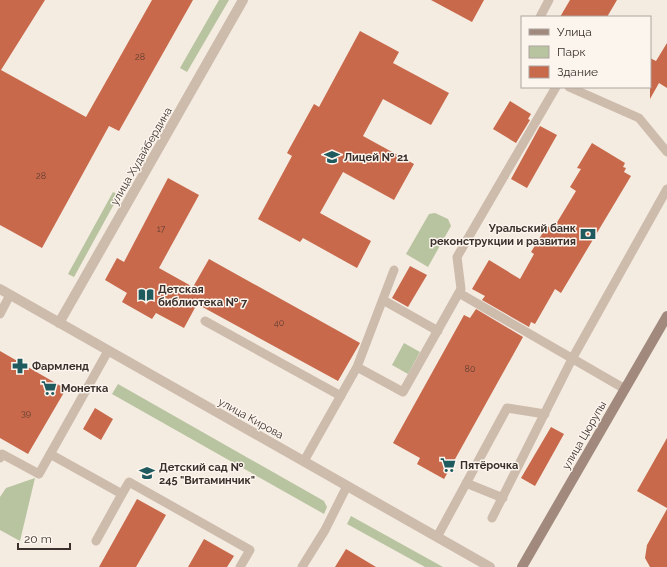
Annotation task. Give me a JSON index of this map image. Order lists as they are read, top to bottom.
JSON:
{
  "streets": {
    "main road": ["улица Цюрупы"],
    "street": ["улица Худайбердина", "улица Кирова"]
  },
  "crossings": [
    ["улица Худайбердина", "улица Кирова"]
  ],
  "places": {
    "school or university": ["Лицей № 21", "Детский сад № 245 \"Витаминчик\""],
    "bank": ["Уральский банк реконструкции и развития"],
    "library": ["Детская библиотека № 7"],
    "pharmacy": ["Фармленд"],
    "supermarket": ["Монетка", "Пятёрочка"]
  },
  "house_numbers": [
    "28",
    "28",
    "17",
    "40",
    "80",
    "39"
  ],
  "legend": ["Улица", "Парк", "Здание"],
  "scale_bar": "20 m"
}
